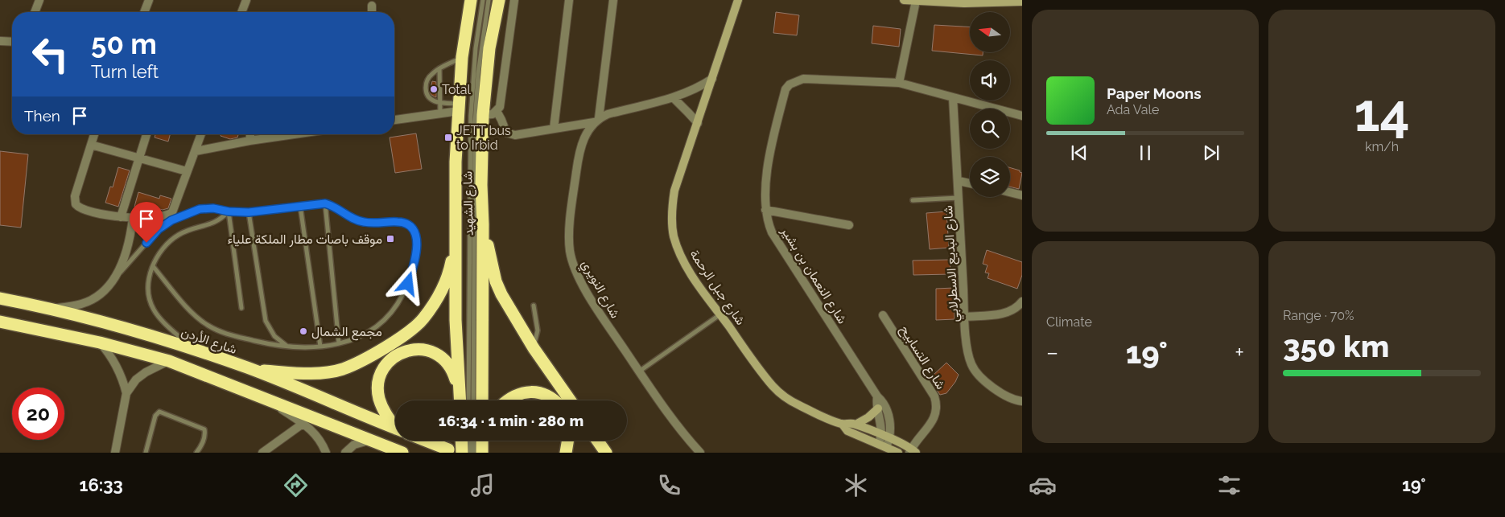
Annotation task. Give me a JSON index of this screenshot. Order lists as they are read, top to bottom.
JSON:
{
  "streets": {
    "highway": ["شارع الشهيد", "شارع الأردن"],
    "street": [
      "شارع البديع الاسطرلابي",
      "شارع النعمان بن بشير",
      "شارع جبل الرحمة",
      "شارع النويري",
      "شارع التسابيح"
    ]
  },
  "crossings": [
    ["شارع البديع الاسطرلابي", "شارع النعمان بن بشير"],
    ["شارع النعمان بن بشير", "شارع جبل الرحمة"],
    ["شارع جبل الرحمة", "شارع التسابيح"]
  ],
  "places": {
    "other": ["Total", "مجمع الشمال"],
    "transit": ["JETT bus to Irbid", "موقف باصات مطار الملكة علياء"]
  },
  "north": "left",
  "page": {
    "tile": [
      ["14", "km/h"],
      "Climate",
      ["Range · 70%", "350 km"]
    ],
    "turn": ["50 m", "Turn left"],
    "song": ["Paper Moons", "Ada Vale"],
    "then": "Then",
    "heat": ["−", "19°", "+"],
    "limit": "20",
    "trip": "16:34 · 1 min · 280 m",
    "tabs": ["16:33", "19°"]
  }
}
